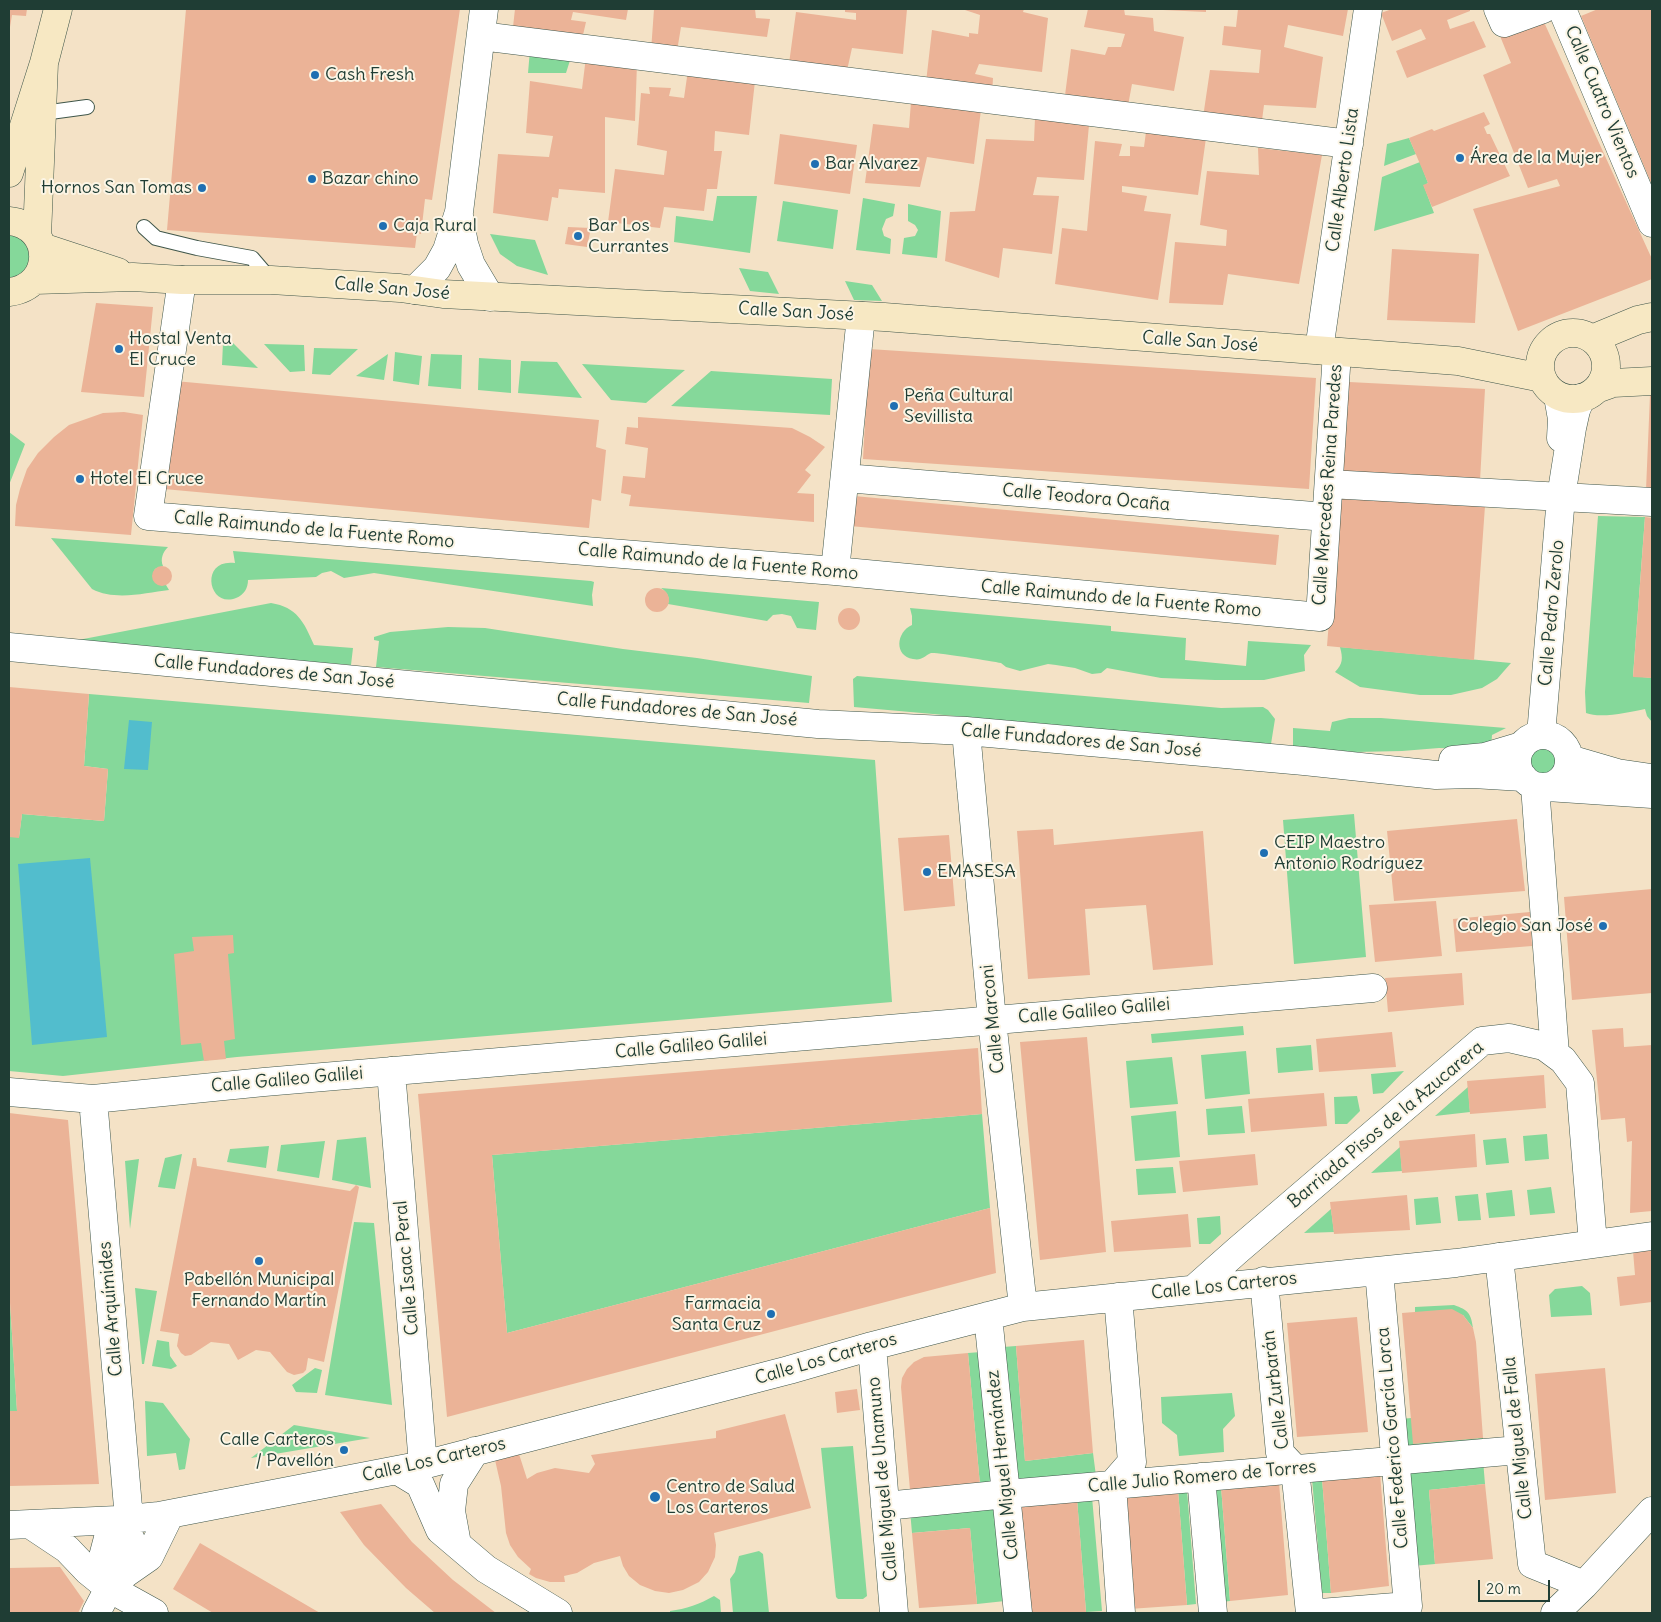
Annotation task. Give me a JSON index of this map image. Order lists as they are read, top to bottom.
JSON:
{
  "streets": {
    "main road": ["Calle San José"],
    "street": [
      "Calle Cuatro Vientos",
      "Calle Alberto Lista",
      "Calle Mercedes Reina Paredes",
      "Calle Teodora Ocaña",
      "Calle Raimundo de la Fuente Romo",
      "Calle Pedro Zerolo",
      "Calle Fundadores de San José",
      "Calle Galileo Galilei",
      "Calle Marconi",
      "Barriada Pisos de la Azucarera",
      "Calle Isaac Peral",
      "Calle Los Carteros",
      "Calle Arquímides",
      "Calle Zurbarán",
      "Calle Federico García Lorca",
      "Calle Miguel de Falla",
      "Calle Miguel Hernández",
      "Calle Julio Romero de Torres",
      "Calle Miguel de Unamuno"
    ]
  },
  "crossings": [
    ["Calle Alberto Lista", "Calle San José"],
    ["Calle Alberto Lista", "Calle Mercedes Reina Paredes"],
    ["Calle San José", "Calle Mercedes Reina Paredes"],
    ["Calle San José", "Calle Raimundo de la Fuente Romo"],
    ["Calle San José", "Calle Pedro Zerolo"],
    ["Calle Mercedes Reina Paredes", "Calle Teodora Ocaña"],
    ["Calle Mercedes Reina Paredes", "Calle Raimundo de la Fuente Romo"],
    ["Calle Pedro Zerolo", "Calle Fundadores de San José"],
    ["Calle Fundadores de San José", "Calle Marconi"],
    ["Calle Galileo Galilei", "Calle Marconi"],
    ["Calle Galileo Galilei", "Calle Isaac Peral"],
    ["Calle Galileo Galilei", "Calle Arquímides"],
    ["Calle Marconi", "Calle Los Carteros"],
    ["Barriada Pisos de la Azucarera", "Calle Los Carteros"],
    ["Calle Isaac Peral", "Calle Los Carteros"],
    ["Calle Los Carteros", "Calle Arquímides"],
    ["Calle Los Carteros", "Calle Zurbarán"],
    ["Calle Los Carteros", "Calle Federico García Lorca"],
    ["Calle Los Carteros", "Calle Miguel de Falla"],
    ["Calle Los Carteros", "Calle Miguel Hernández"],
    ["Calle Los Carteros", "Calle Miguel de Unamuno"],
    ["Calle Zurbarán", "Calle Julio Romero de Torres"],
    ["Calle Federico García Lorca", "Calle Julio Romero de Torres"],
    ["Calle Miguel de Falla", "Calle Julio Romero de Torres"],
    ["Calle Miguel Hernández", "Calle Julio Romero de Torres"],
    ["Calle Julio Romero de Torres", "Calle Miguel de Unamuno"]
  ],
  "places": [
    "Cash Fresh",
    "Área de la Mujer",
    "Bar Alvarez",
    "Bazar chino",
    "Hornos San Tomas",
    "Caja Rural",
    "Bar Los Currantes",
    "Hostal Venta El Cruce",
    "Peña Cultural Sevillista",
    "Hotel El Cruce",
    "CEIP Maestro Antonio Rodríguez",
    "EMASESA",
    "Colegio San José",
    "Pabellón Municipal Fernando Martín",
    "Farmacia Santa Cruz",
    "Calle Carteros / Pavellón",
    "Centro de Salud Los Carteros"
  ],
  "scale_bar": "20 m"
}
